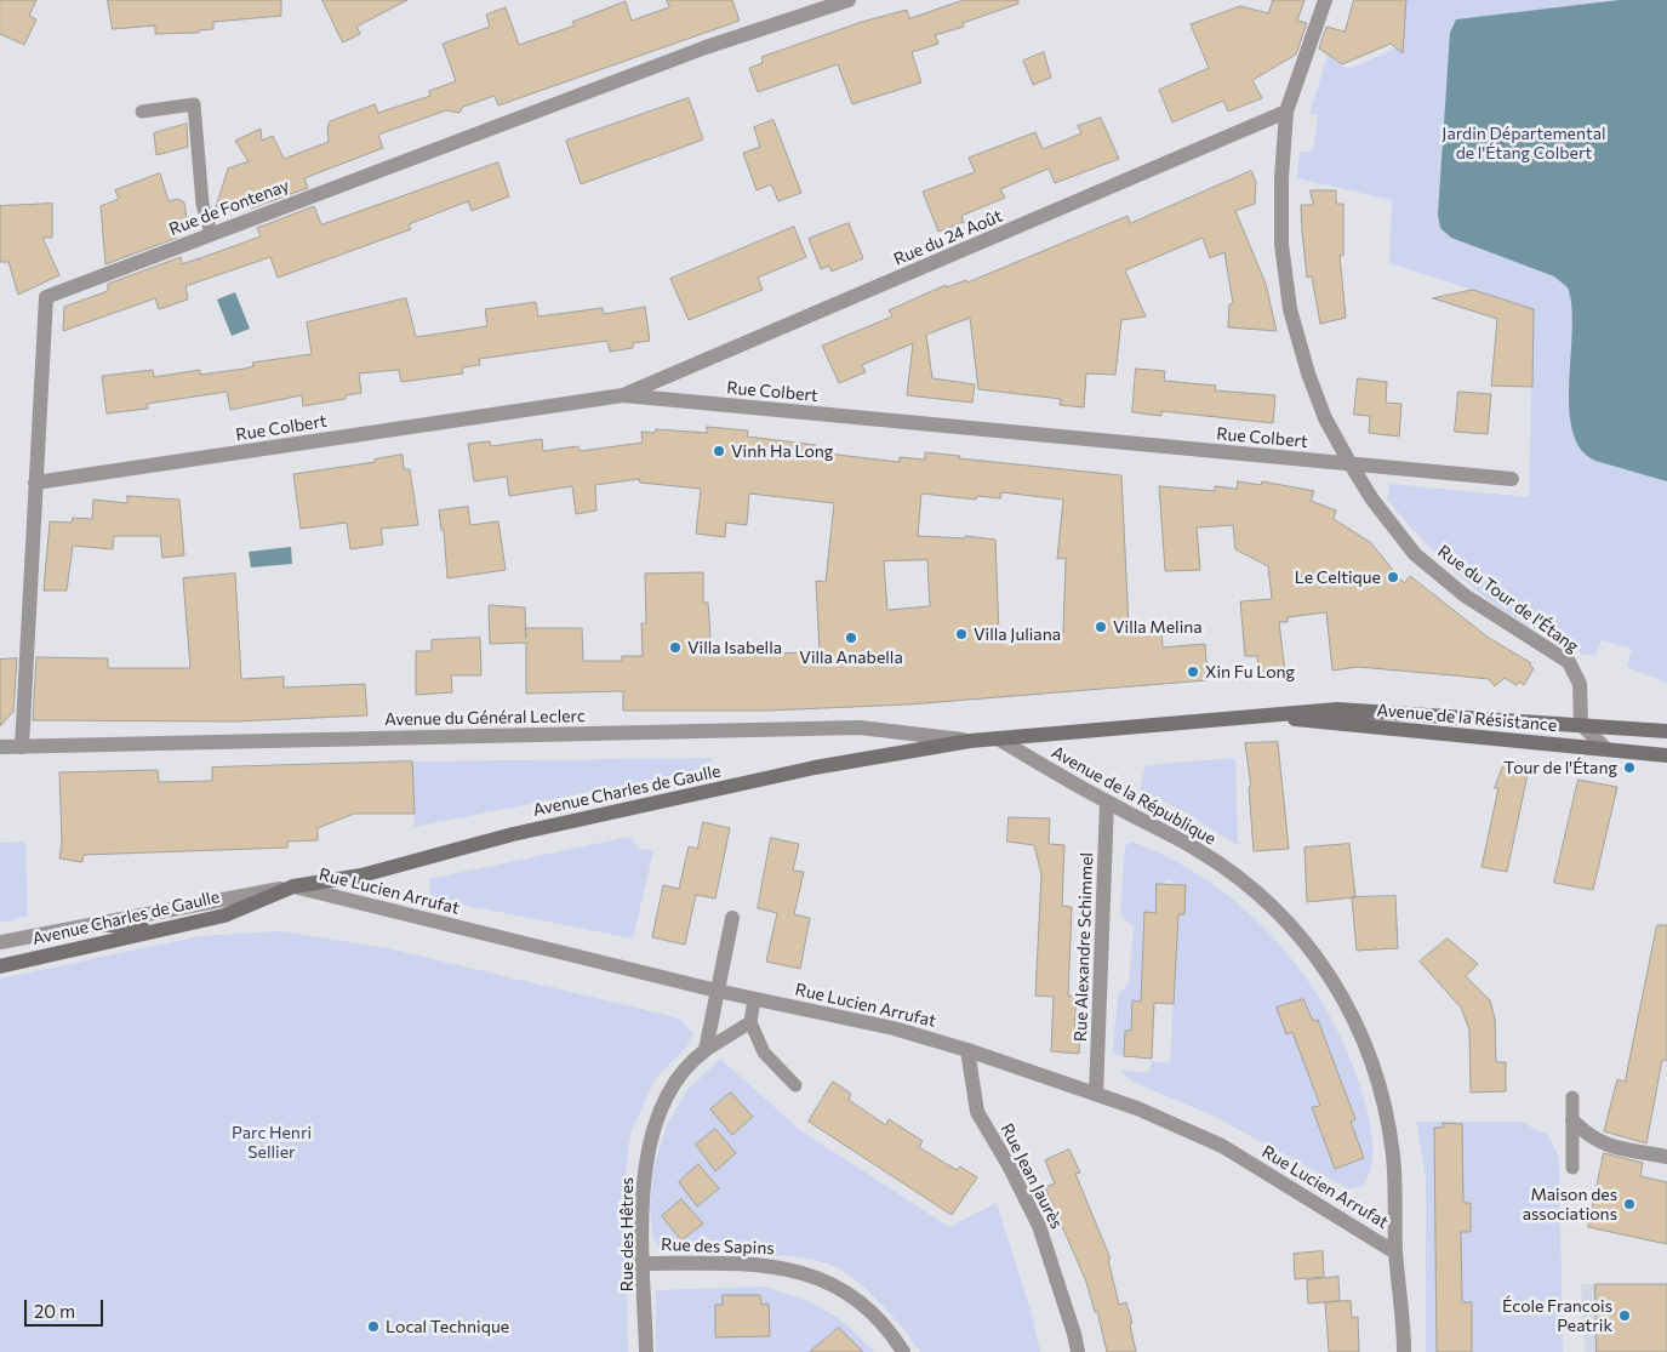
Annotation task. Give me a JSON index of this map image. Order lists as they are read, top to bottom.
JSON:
{
  "streets": {
    "main road": ["Avenue de la Résistance", "Avenue Charles de Gaulle"],
    "street": [
      "Rue de Fontenay",
      "Rue du 24 Août",
      "Rue Colbert",
      "Rue du Tour de l'Étang",
      "Avenue du Général Leclerc",
      "Avenue de la République",
      "Rue Lucien Arrufat",
      "Rue Alexandre Schimmel",
      "Rue Jean Jaurès",
      "Rue des Hêtres",
      "Rue des Sapins"
    ]
  },
  "crossings": [
    ["Rue de Fontenay", "Rue Colbert"],
    ["Rue de Fontenay", "Avenue du Général Leclerc"],
    ["Rue du 24 Août", "Rue Colbert"],
    ["Rue du 24 Août", "Rue du Tour de l'Étang"],
    ["Rue Colbert", "Rue du Tour de l'Étang"],
    ["Rue du Tour de l'Étang", "Avenue de la Résistance"],
    ["Avenue du Général Leclerc", "Avenue de la Résistance"],
    ["Avenue du Général Leclerc", "Avenue Charles de Gaulle"],
    ["Avenue de la Résistance", "Avenue Charles de Gaulle"],
    ["Avenue de la Résistance", "Avenue de la République"],
    ["Avenue Charles de Gaulle", "Rue Lucien Arrufat"],
    ["Avenue de la République", "Rue Lucien Arrufat"],
    ["Avenue de la République", "Rue Alexandre Schimmel"],
    ["Rue Lucien Arrufat", "Rue Alexandre Schimmel"],
    ["Rue Lucien Arrufat", "Rue Jean Jaurès"],
    ["Rue des Hêtres", "Rue des Sapins"]
  ],
  "parks": ["Jardin Départemental de l'Étang Colbert", "Parc Henri Sellier"],
  "places": [
    "Vinh Ha Long",
    "Le Celtique",
    "Villa Melina",
    "Villa Juliana",
    "Villa Anabella",
    "Villa Isabella",
    "Xin Fu Long",
    "Tour de l'Étang",
    "Maison des associations",
    "École Francois Peatrik",
    "Local Technique"
  ],
  "scale_bar": "20 m"
}
